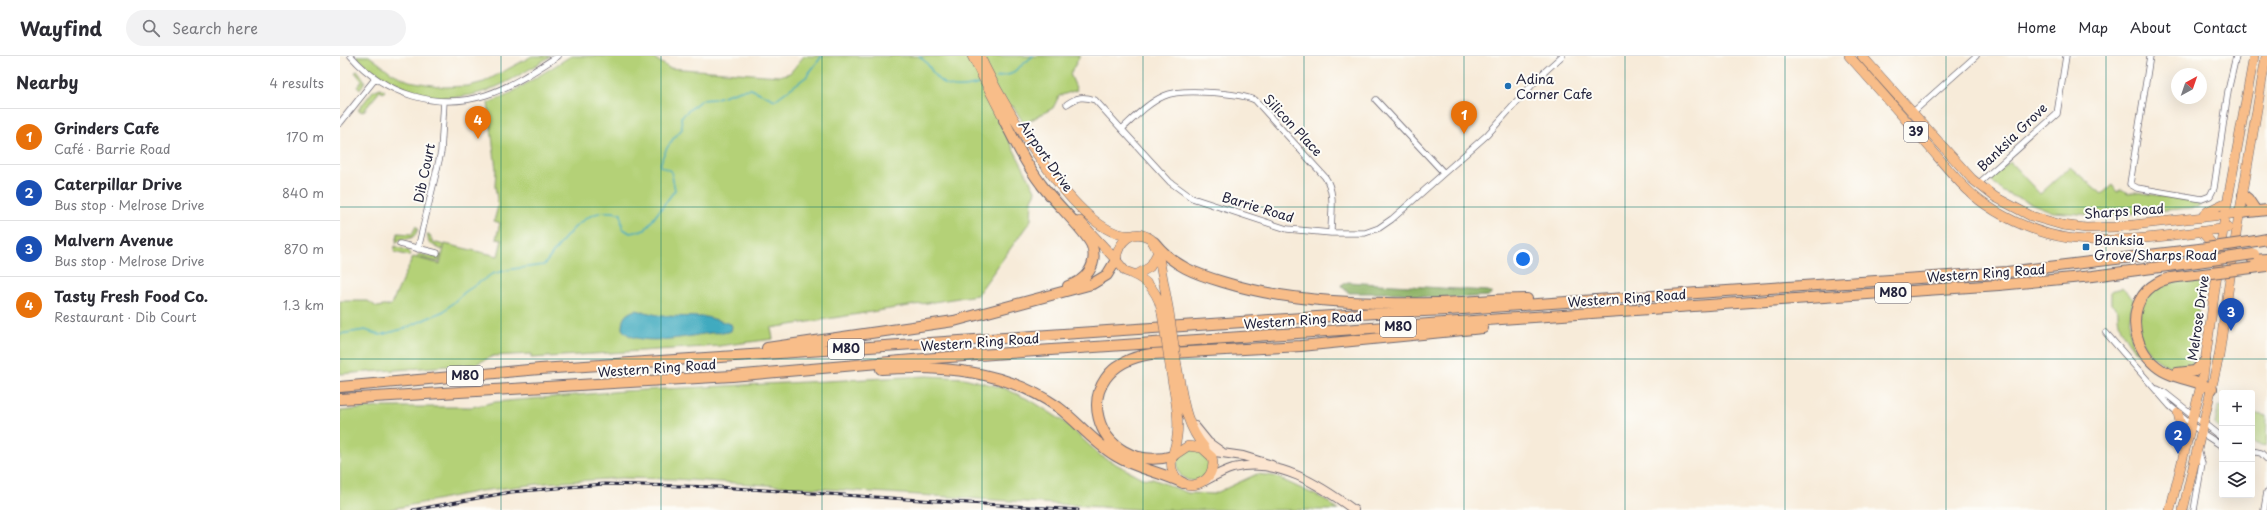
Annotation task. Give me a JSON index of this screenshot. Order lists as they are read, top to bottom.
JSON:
{
  "streets": {
    "highway": ["Western Ring Road", "M80"],
    "main road": [
      "39",
      "Airport Drive",
      "Sharps Road",
      "Melrose Drive"
    ],
    "street": [
      "Silicon Place",
      "Banksia Grove",
      "Dib Court",
      "Barrie Road"
    ]
  },
  "crossings": [
    ["Silicon Place", "Barrie Road"],
    ["39", "Sharps Road"],
    ["39", "Melrose Drive"],
    ["Banksia Grove", "Sharps Road"],
    ["Sharps Road", "Melrose Drive"]
  ],
  "places": {
    "other": ["Adina Corner Cafe"],
    "transit": ["Banksia Grove/Sharps Road"]
  },
  "north": "top right",
  "page": {
    "header": "Wayfind",
    "search": "Search here",
    "nav": [
      "Home",
      "Map",
      "About",
      "Contact"
    ],
    "heading": ["Nearby", "4 results"],
    "pins": [
      "1",
      "4",
      "3",
      "2"
    ],
    "list": [
      {
        "mark": "1",
        "name": "Grinders Cafe",
        "note": "Café · Barrie Road",
        "value": "170 m"
      },
      {
        "mark": "2",
        "name": "Caterpillar Drive",
        "note": "Bus stop · Melrose Drive",
        "value": "840 m"
      },
      {
        "mark": "3",
        "name": "Malvern Avenue",
        "note": "Bus stop · Melrose Drive",
        "value": "870 m"
      },
      {
        "mark": "4",
        "name": "Tasty Fresh Food Co.",
        "note": "Restaurant · Dib Court",
        "value": "1.3 km"
      }
    ],
    "map_buttons": ["+", "−"]
  }
}
